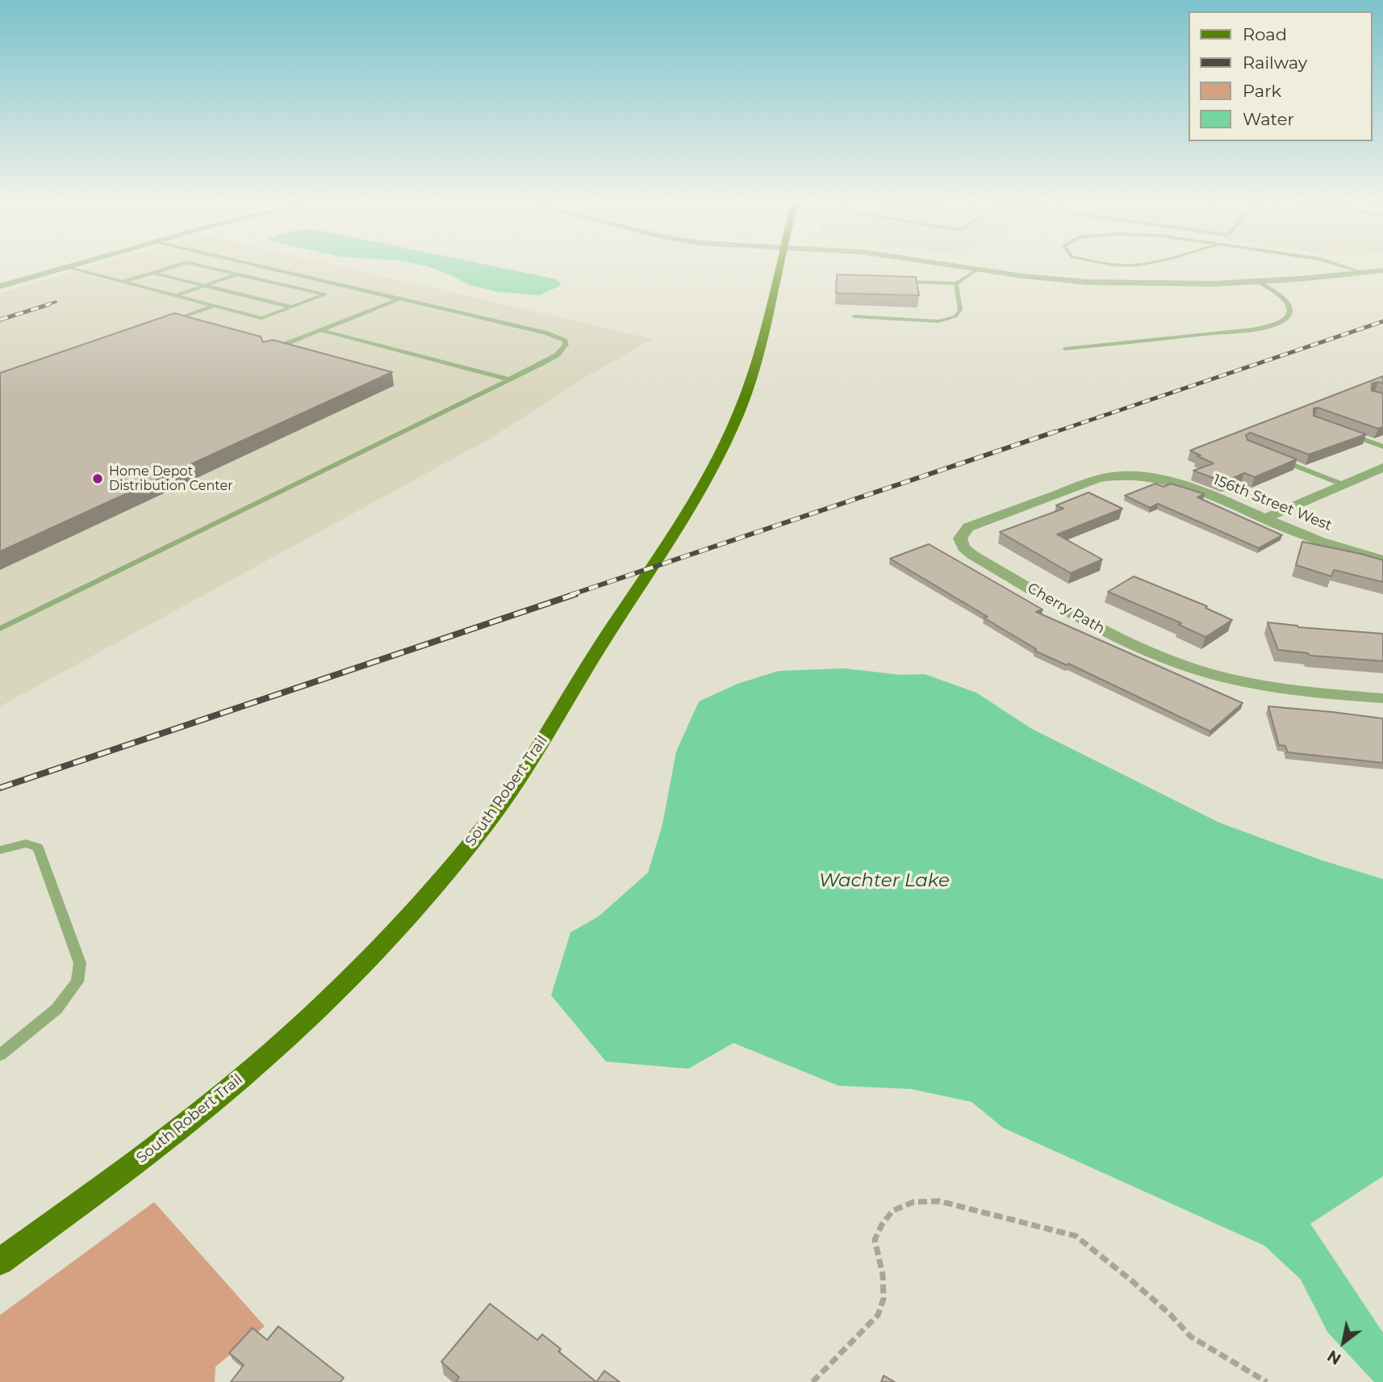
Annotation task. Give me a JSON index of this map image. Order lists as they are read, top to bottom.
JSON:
{
  "streets": {
    "main road": ["South Robert Trail"],
    "street": ["156th Street West", "Cherry Path"]
  },
  "crossings": [
    ["156th Street West", "Cherry Path"]
  ],
  "water": ["Wachter Lake"],
  "places": ["Home Depot Distribution Center"],
  "legend": [
    "Road",
    "Railway",
    "Park",
    "Water"
  ],
  "north": "bottom left"
}
